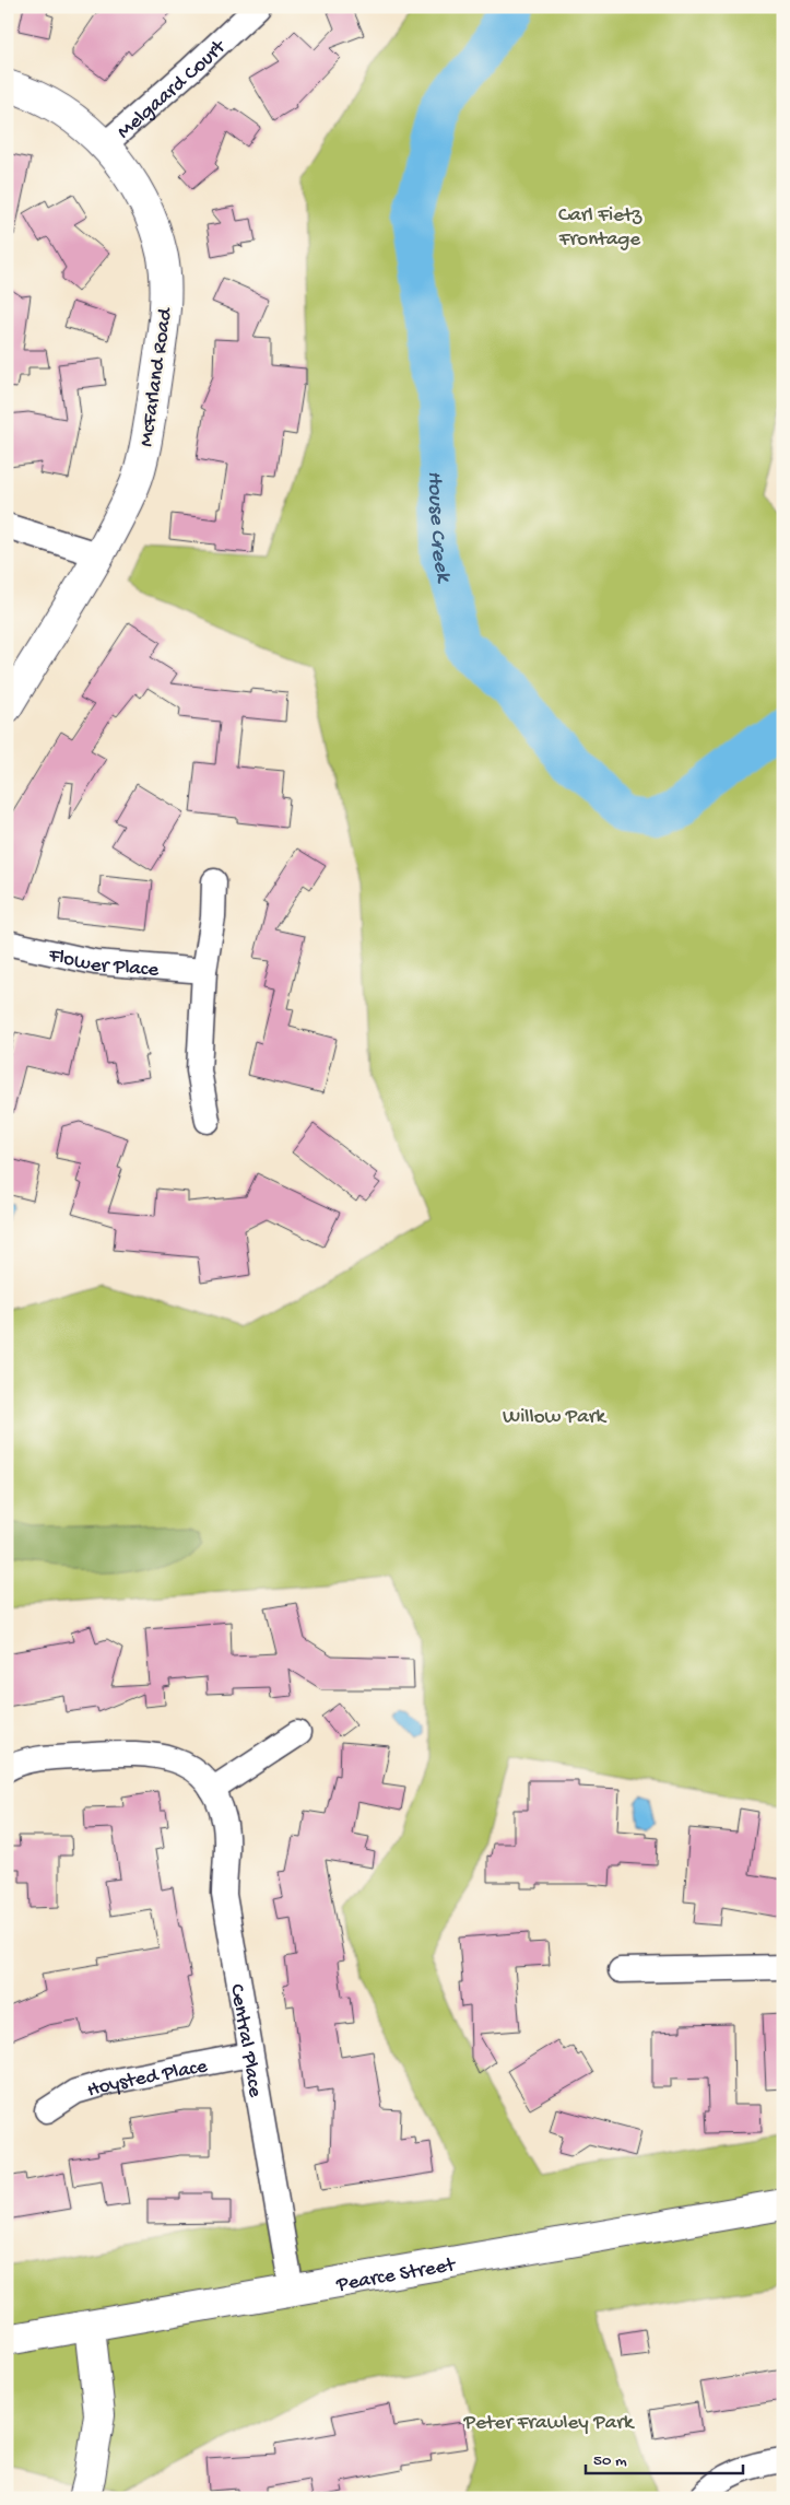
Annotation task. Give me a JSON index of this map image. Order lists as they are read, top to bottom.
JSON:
{
  "streets": {
    "street": [
      "Melgaard Court",
      "McFarland Road",
      "Flower Place",
      "Central Place",
      "Hoysted Place",
      "Pearce Street"
    ]
  },
  "crossings": [
    ["Melgaard Court", "McFarland Road"],
    ["Central Place", "Hoysted Place"],
    ["Central Place", "Pearce Street"]
  ],
  "water": ["House Creek"],
  "parks": ["Carl Fietz Frontage", "Willow Park", "Peter Frawley Park"],
  "scale_bar": "50 m"
}
